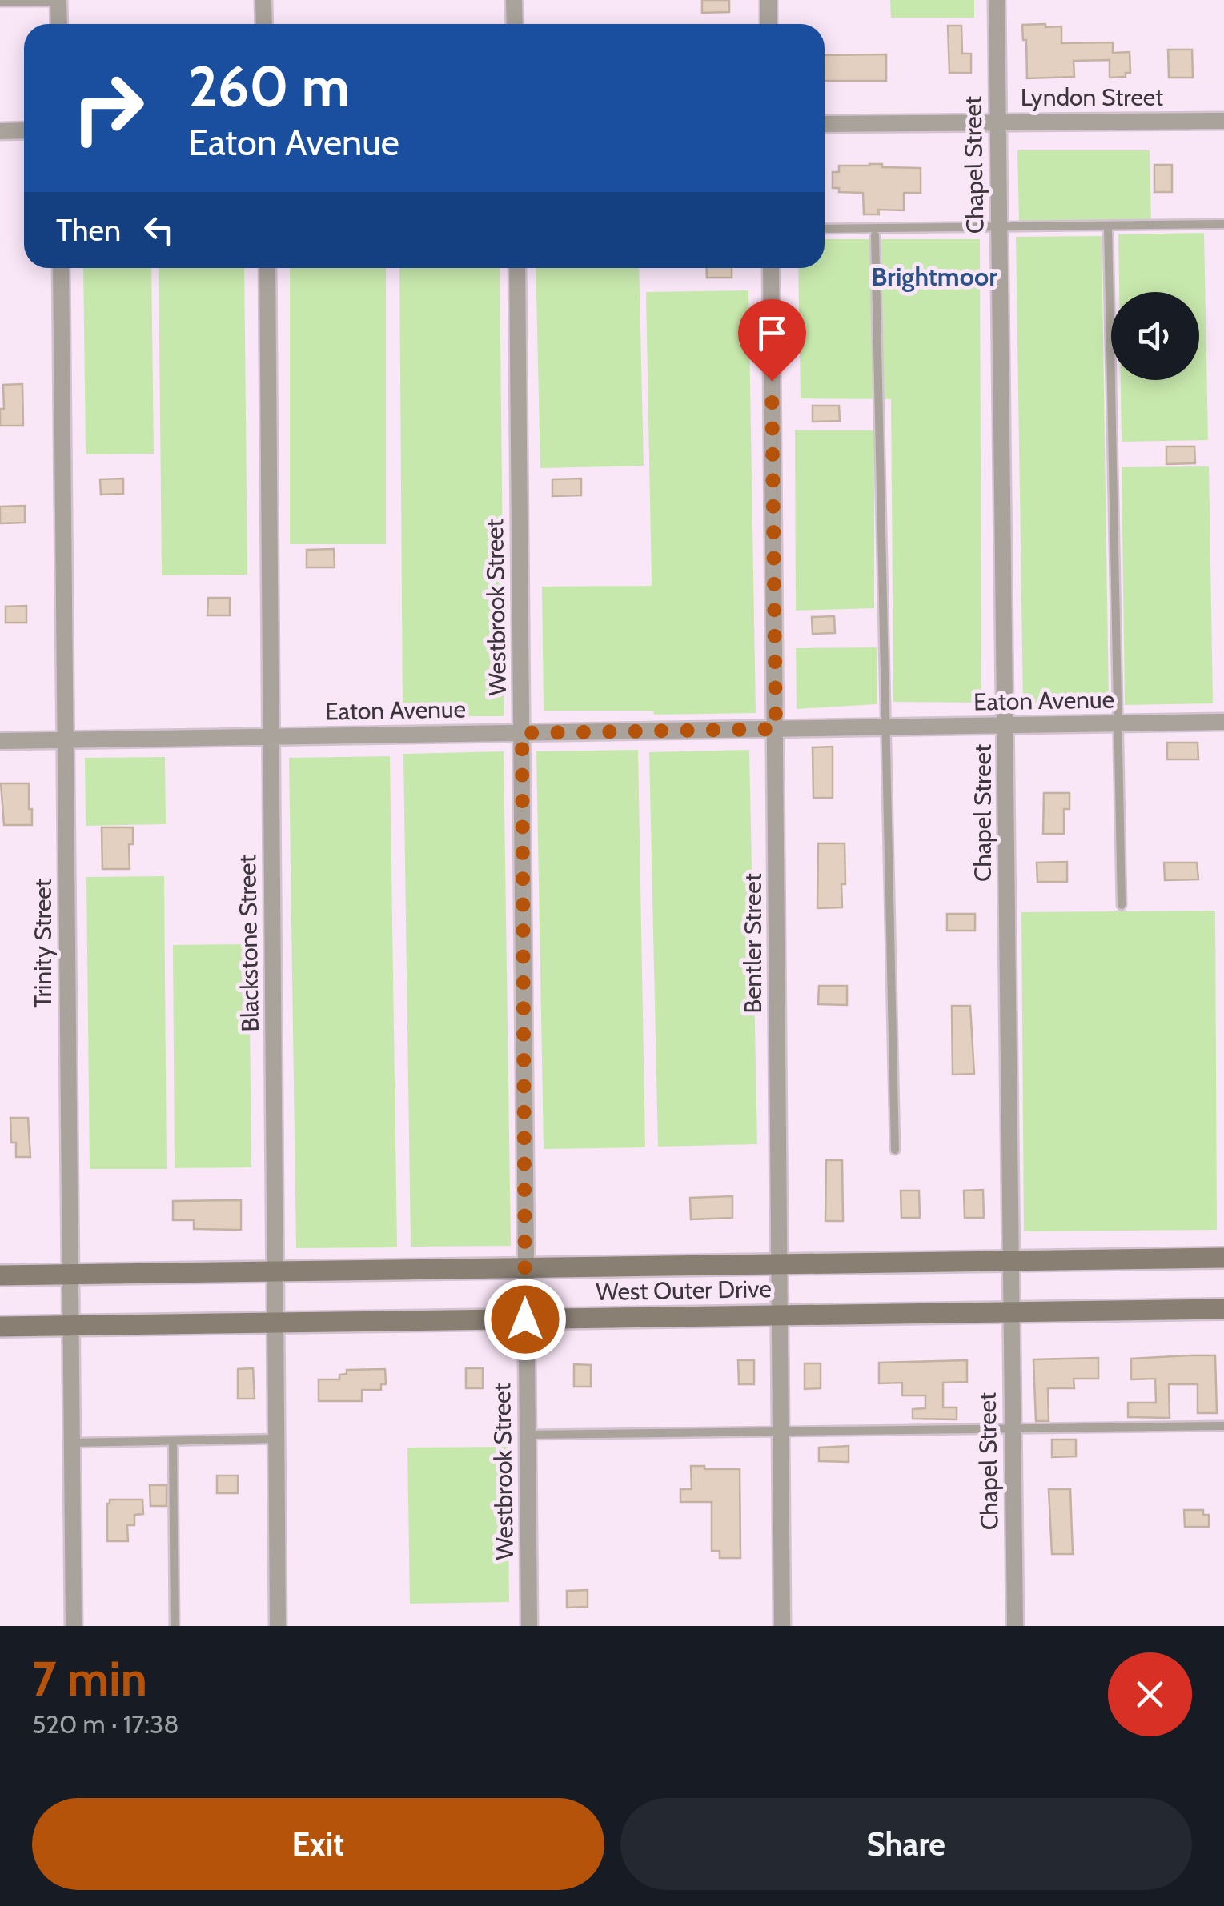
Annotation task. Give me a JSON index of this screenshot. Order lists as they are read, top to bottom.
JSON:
{
  "streets": {
    "main road": ["West Outer Drive"],
    "street": [
      "Lyndon Street",
      "Chapel Street",
      "Westbrook Street",
      "Eaton Avenue",
      "Trinity Street",
      "Blackstone Street",
      "Bentler Street"
    ]
  },
  "crossings": [
    ["Lyndon Street", "Chapel Street"],
    ["Chapel Street", "Eaton Avenue"],
    ["Chapel Street", "West Outer Drive"],
    ["Westbrook Street", "Eaton Avenue"],
    ["Westbrook Street", "West Outer Drive"],
    ["Eaton Avenue", "Trinity Street"],
    ["Eaton Avenue", "Blackstone Street"],
    ["Eaton Avenue", "Bentler Street"],
    ["Trinity Street", "West Outer Drive"],
    ["Blackstone Street", "West Outer Drive"],
    ["Bentler Street", "West Outer Drive"]
  ],
  "districts": ["Brightmoor"],
  "page": {
    "turn": ["260 m", "Eaton Avenue"],
    "then": "Then",
    "heading": ["7 min", "520 m · 17:38"],
    "buttons": ["Exit", "Share"]
  }
}
